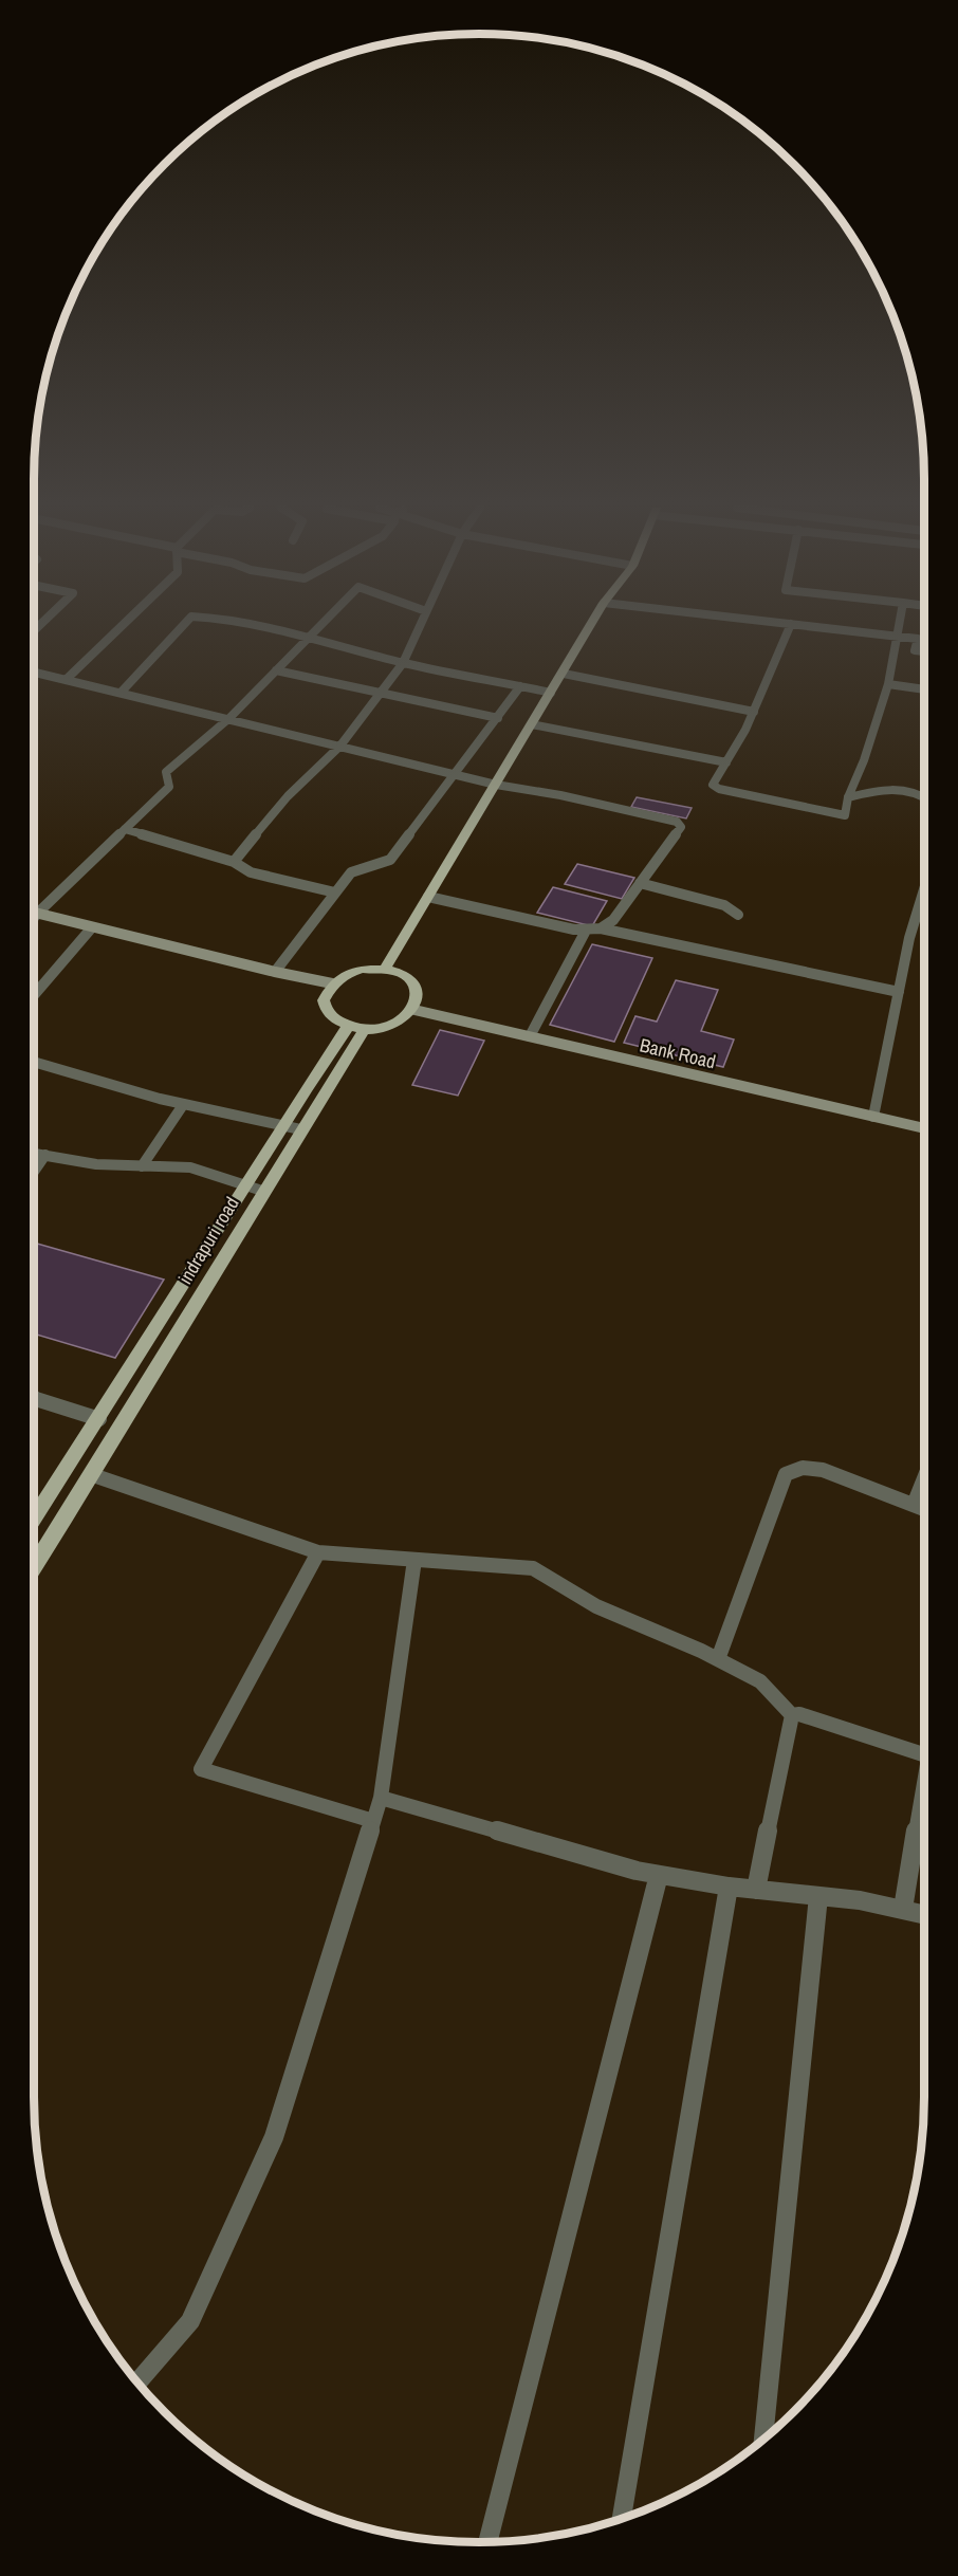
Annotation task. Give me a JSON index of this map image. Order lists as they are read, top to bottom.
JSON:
{
  "streets": {
    "main road": ["Bank Road", "indrapuri road"]
  },
  "crossings": [
    ["Bank Road", "indrapuri road"]
  ]
}
